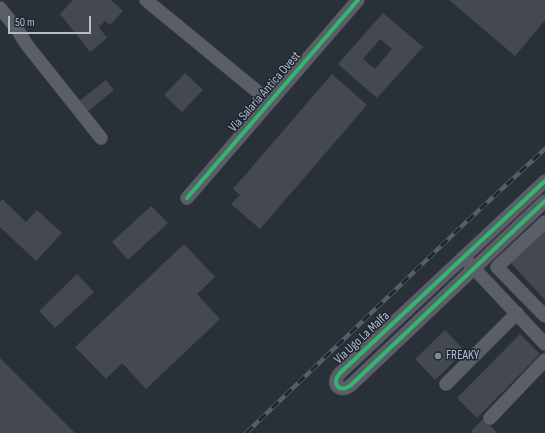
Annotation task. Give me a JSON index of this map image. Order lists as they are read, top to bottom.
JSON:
{
  "streets": {
    "street": ["Via Salaria Antica Ovest", "Via Ugo La Malfa"]
  },
  "places": ["FREAKY"],
  "scale_bar": "50 m"
}
